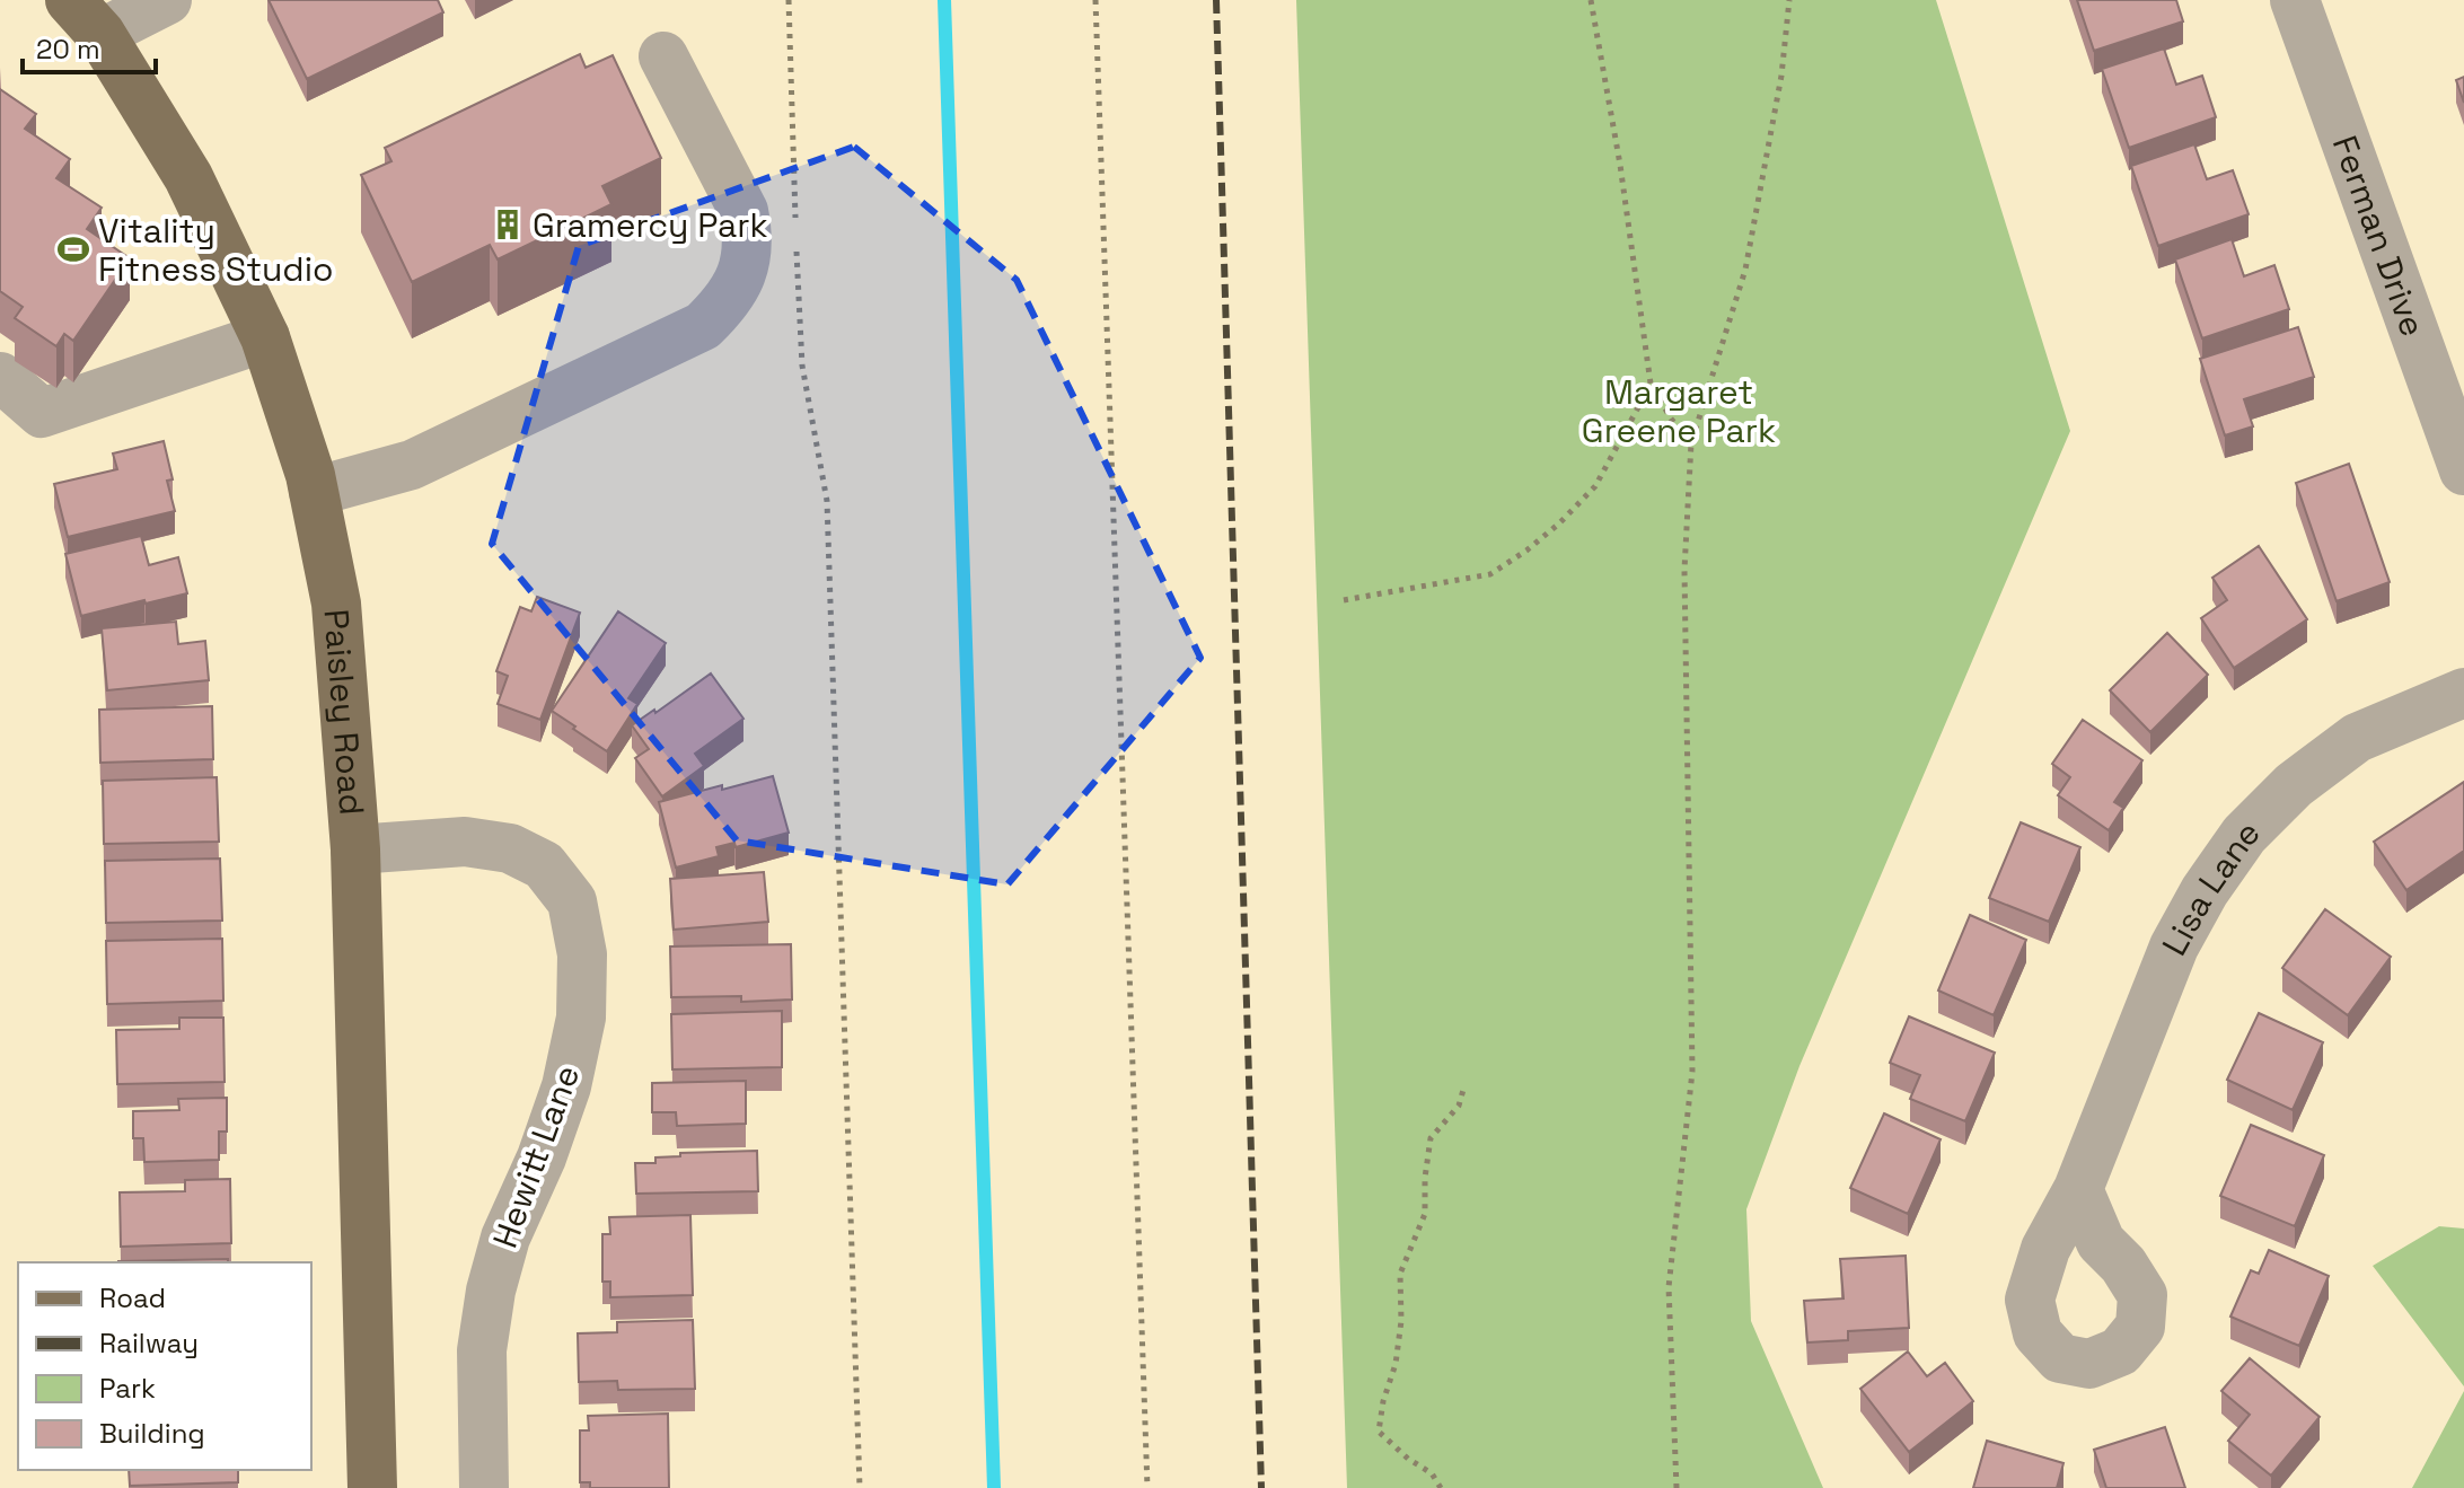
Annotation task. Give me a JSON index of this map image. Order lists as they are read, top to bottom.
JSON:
{
  "streets": {
    "main road": ["Paisley Road"],
    "street": ["Ferman Drive", "Lisa Lane", "Hewitt Lane"]
  },
  "crossings": [
    ["Paisley Road", "Hewitt Lane"]
  ],
  "parks": ["Margaret Greene Park"],
  "places": {
    "building": ["Gramercy Park"],
    "sports": ["Vitality Fitness Studio"]
  },
  "legend": [
    "Road",
    "Railway",
    "Park",
    "Building"
  ],
  "scale_bar": "20 m"
}
